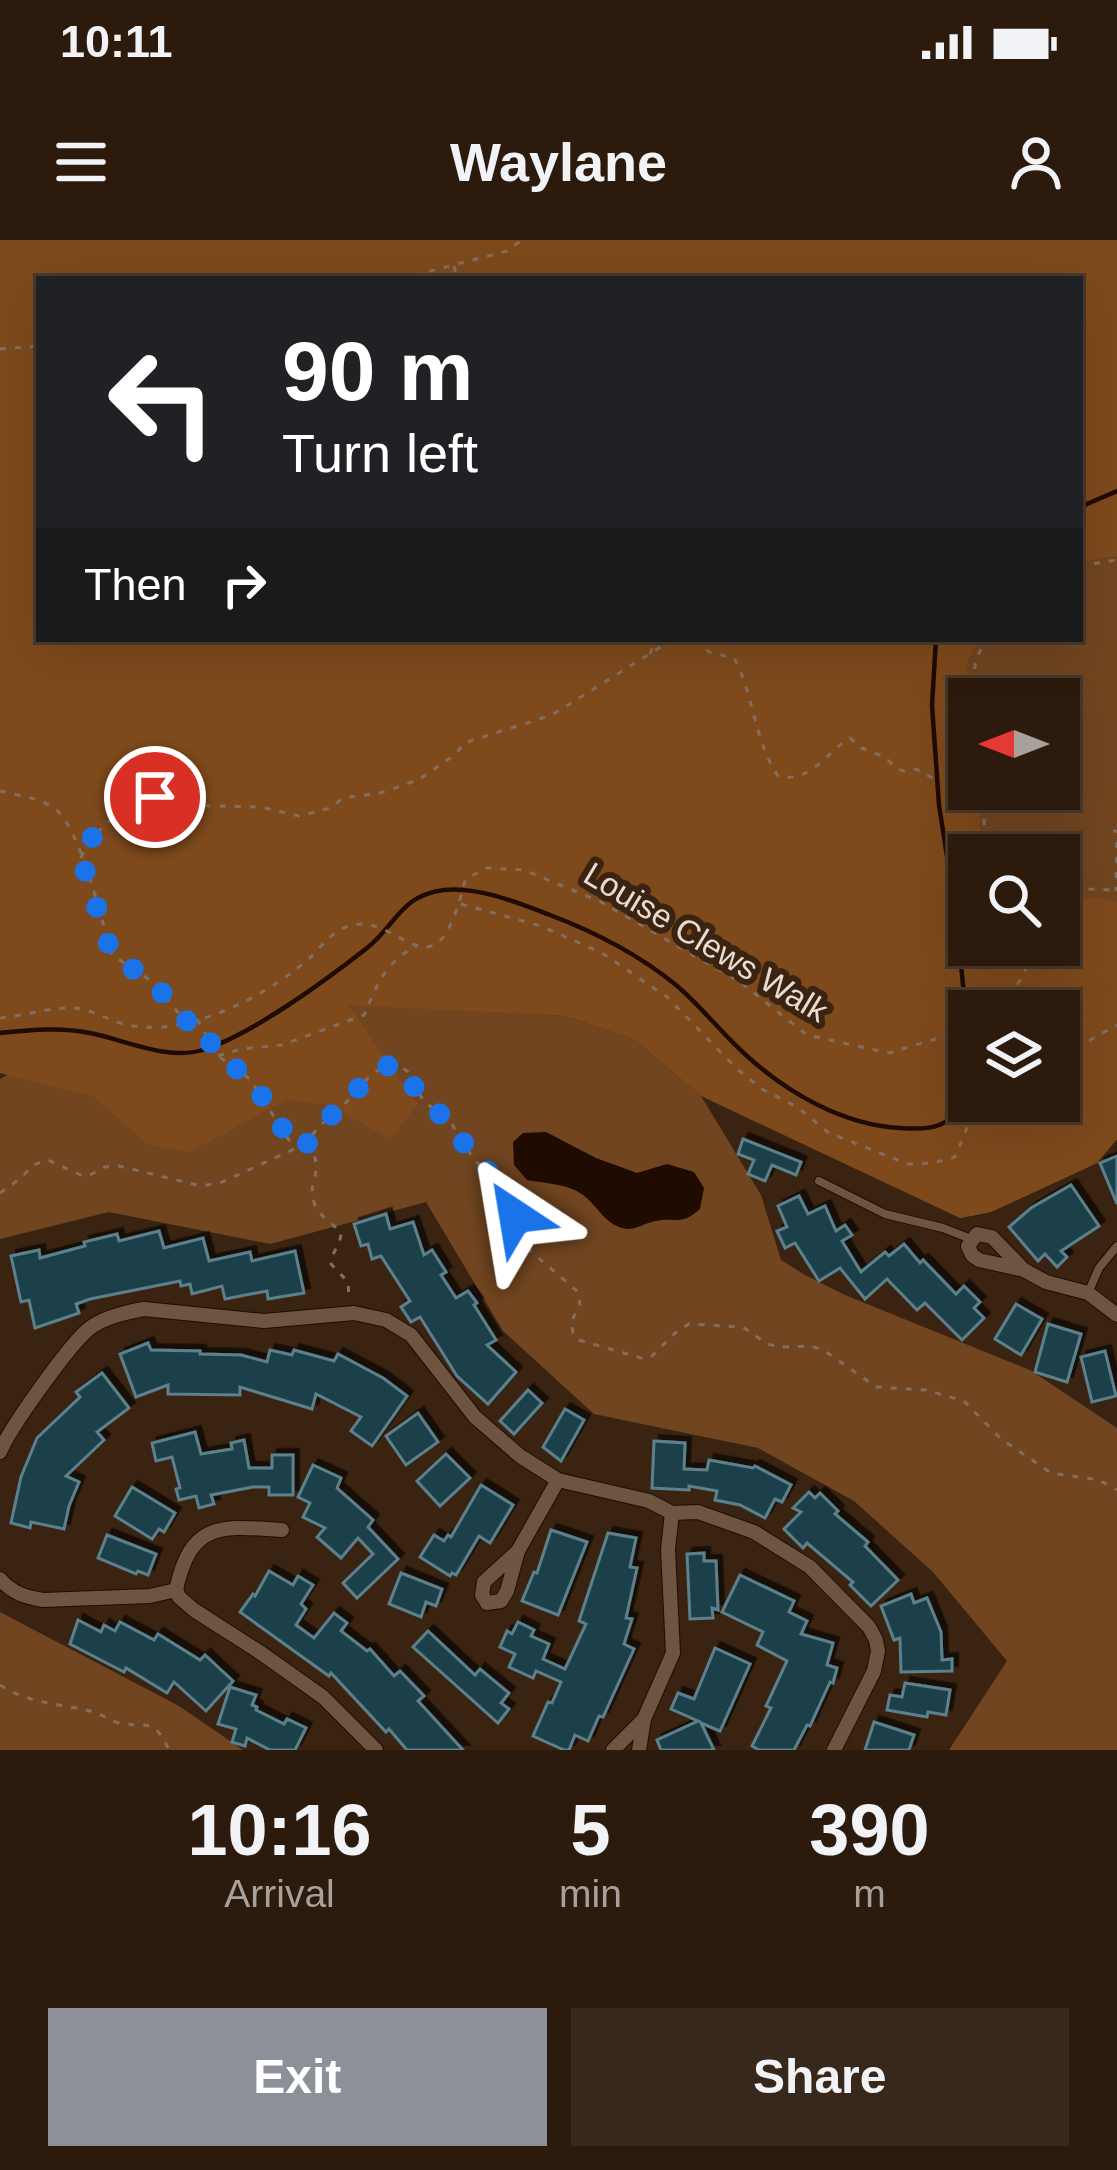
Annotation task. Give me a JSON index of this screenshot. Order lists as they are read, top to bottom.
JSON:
{
  "streets": {
    "path": ["Louise Clews Walk"]
  },
  "north": "left",
  "page": {
    "status": "10:11",
    "header": "Waylane",
    "turn": ["90 m", "Turn left"],
    "then": "Then",
    "eta": [
      "10:16",
      "Arrival",
      "5",
      "min",
      "390",
      "m"
    ],
    "buttons": ["Exit", "Share"]
  }
}
